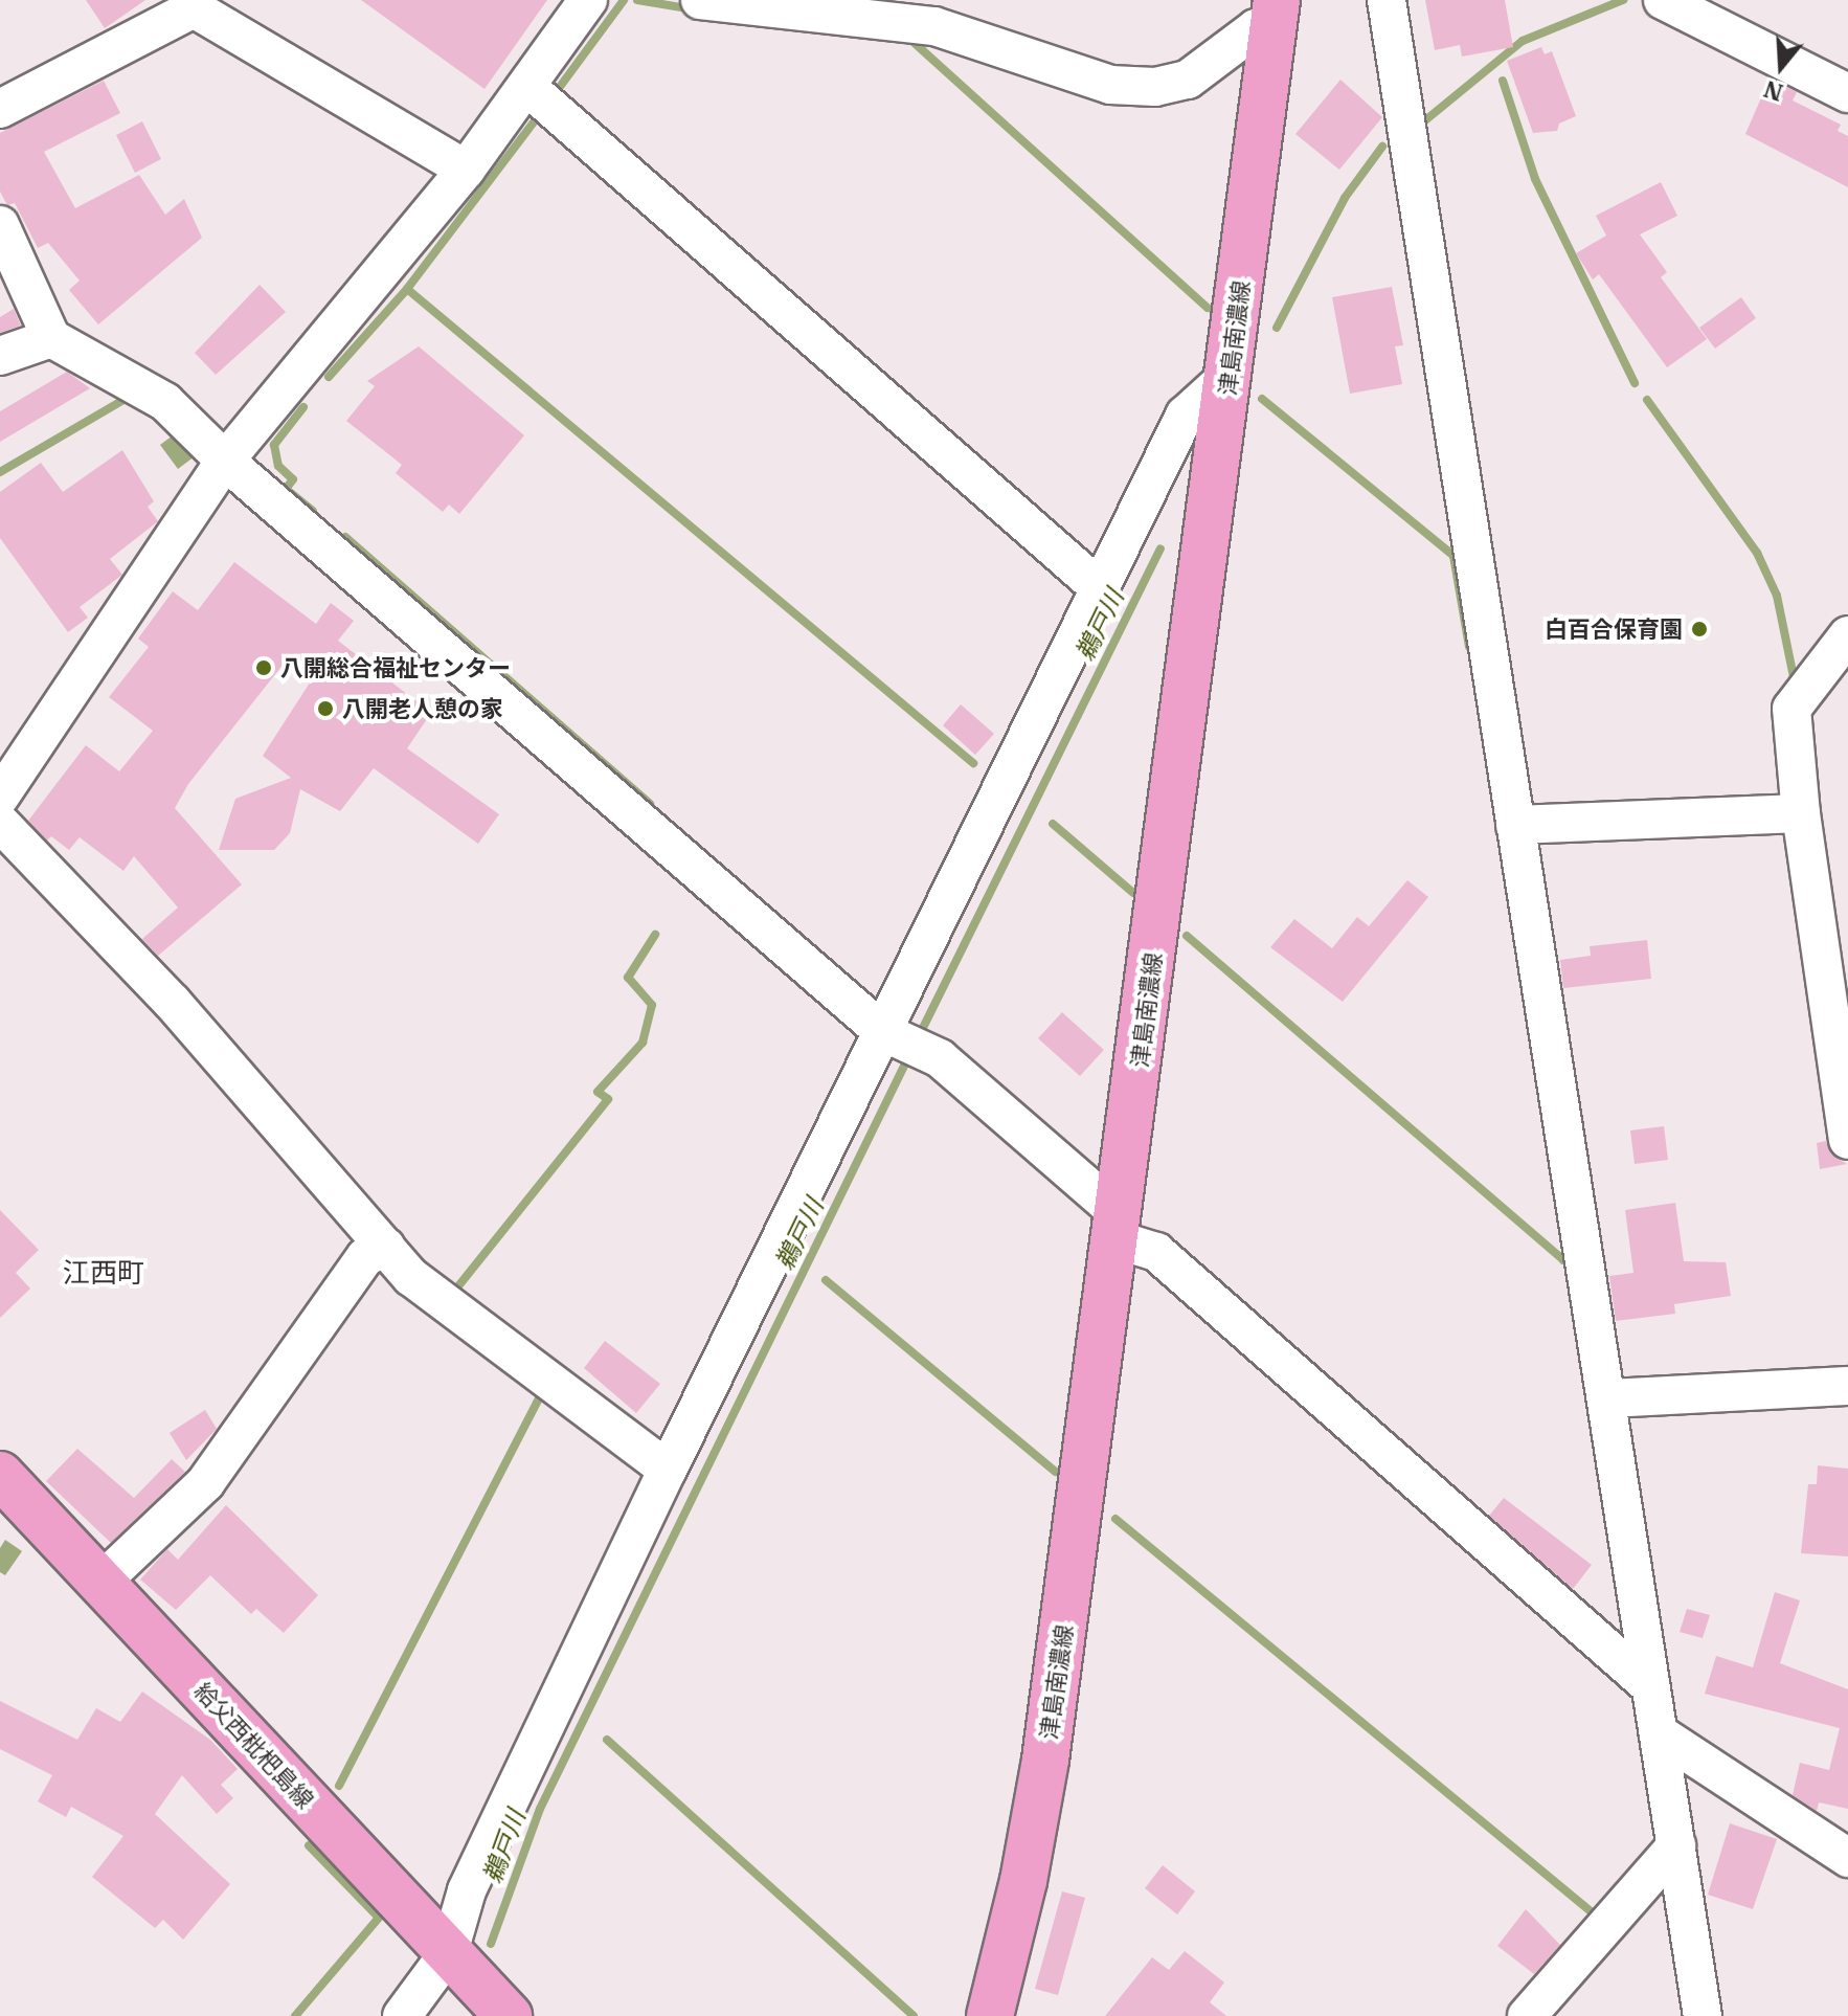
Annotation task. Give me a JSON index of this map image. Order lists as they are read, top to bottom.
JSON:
{
  "streets": {
    "main road": ["津島南濃線", "給父西枇杷島線"]
  },
  "districts": ["江西町"],
  "water": ["鵜戸川"],
  "places": ["白百合保育園", "八開総合福祉センター", "八開老人憩の家"],
  "north": "bottom"
}
